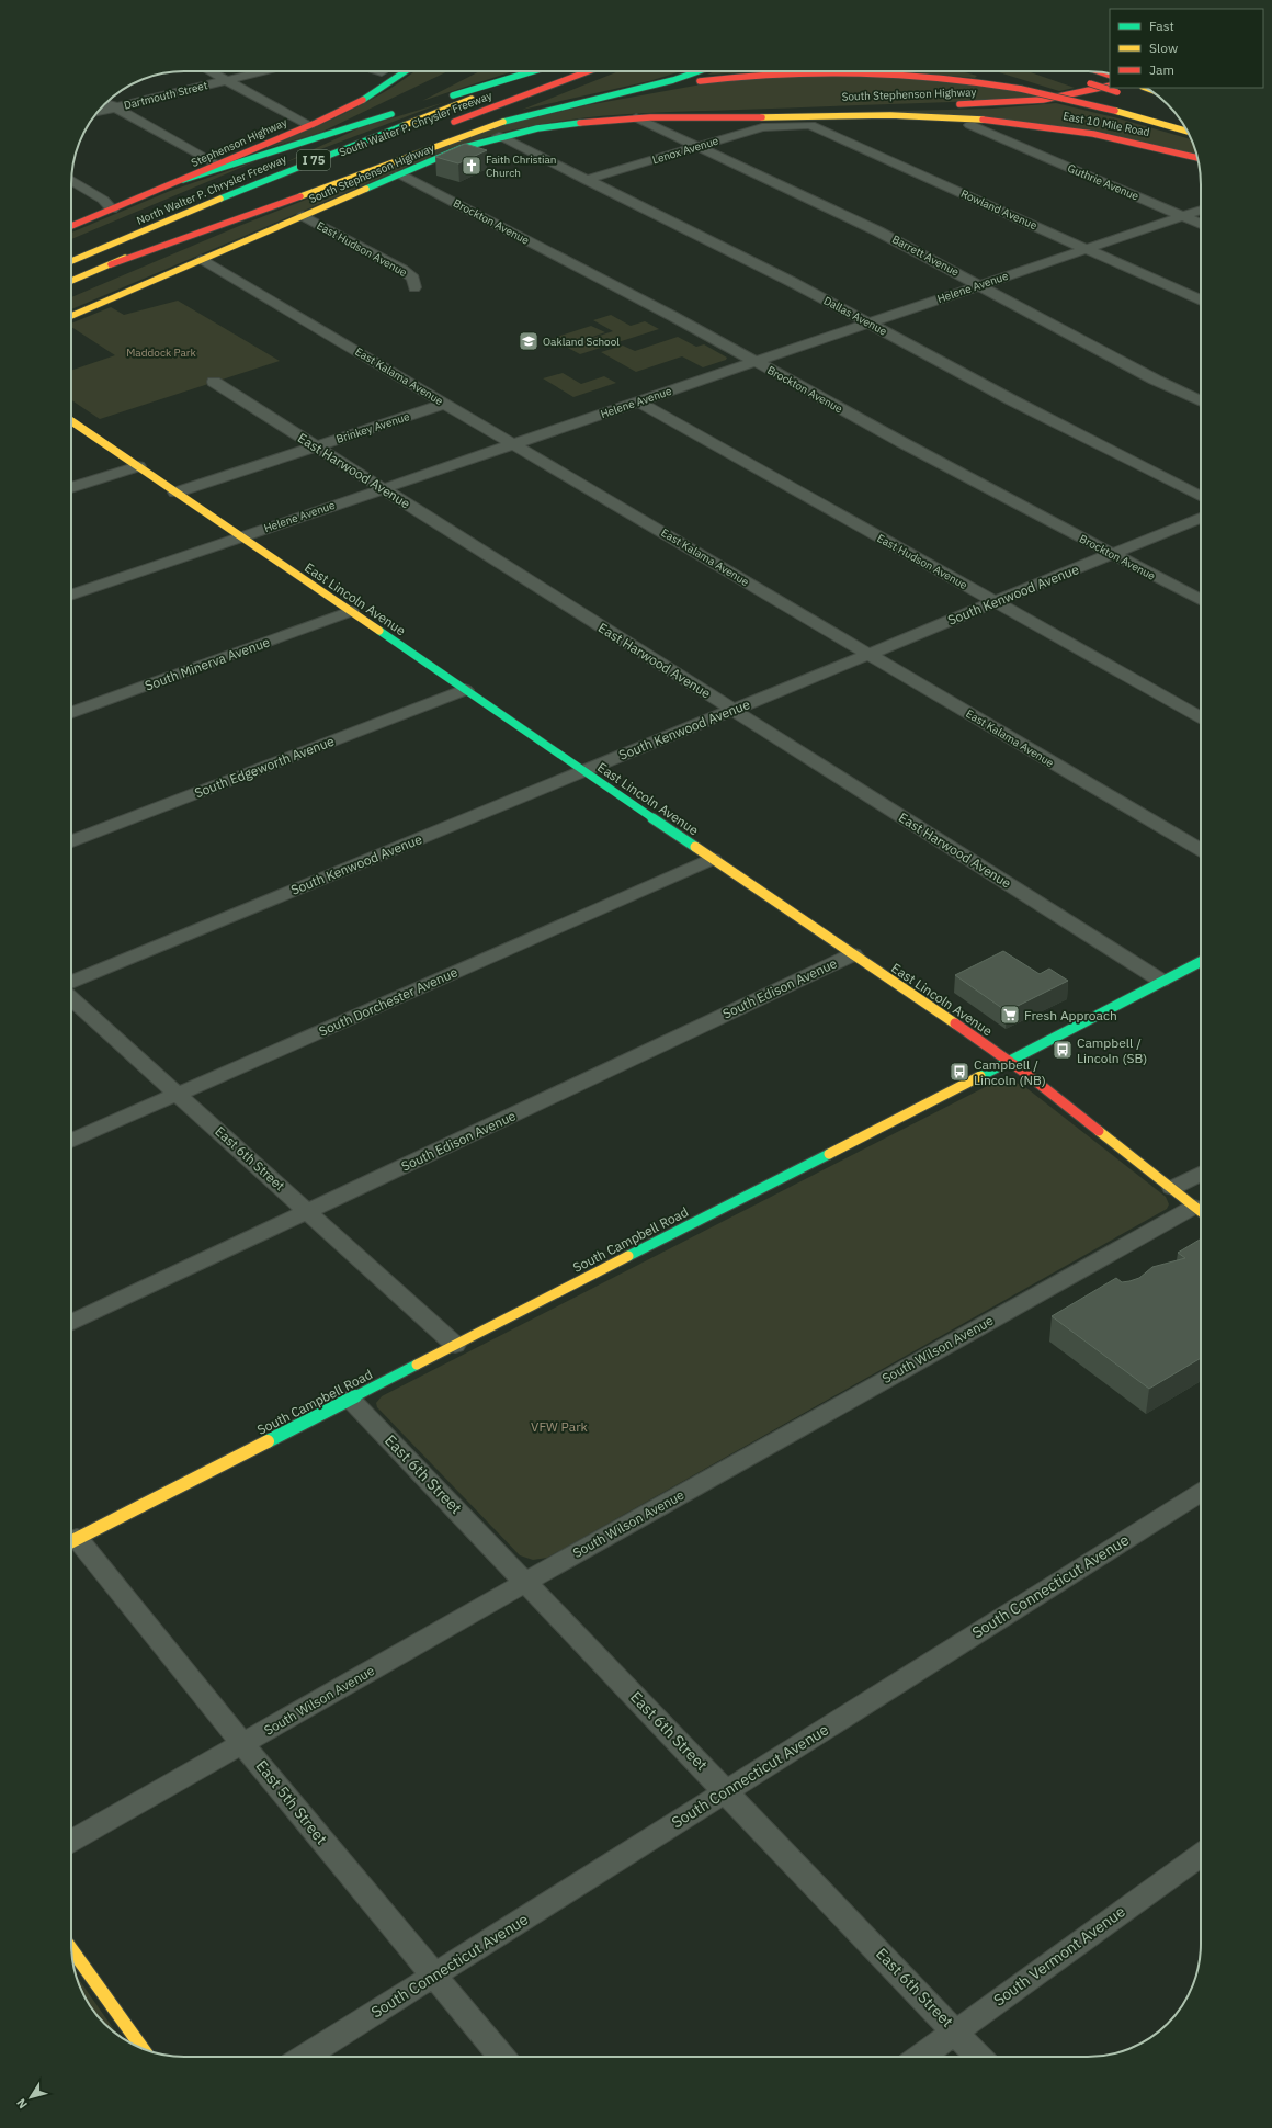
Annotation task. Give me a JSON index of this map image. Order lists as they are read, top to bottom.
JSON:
{
  "streets": {
    "main road": [
      "South Stephenson Highway",
      "South Walter P. Chrysler Freeway",
      "East 10 Mile Road",
      "Stephenson Highway",
      "I 75",
      "North Walter P. Chrysler Freeway",
      "East Lincoln Avenue",
      "South Campbell Road"
    ],
    "street": [
      "Dartmouth Street",
      "Lenox Avenue",
      "Guthrie Avenue",
      "Rowland Avenue",
      "Brockton Avenue",
      "East Hudson Avenue",
      "Barrett Avenue",
      "Helene Avenue",
      "Dallas Avenue",
      "East Kalama Avenue",
      "Brinkey Avenue",
      "East Harwood Avenue",
      "South Kenwood Avenue",
      "South Minerva Avenue",
      "South Edgeworth Avenue",
      "South Edison Avenue",
      "South Dorchester Avenue",
      "East 6th Street",
      "South Wilson Avenue",
      "South Connecticut Avenue",
      "East 5th Street",
      "South Vermont Avenue"
    ]
  },
  "crossings": [
    ["South Stephenson Highway", "East 10 Mile Road"],
    ["South Stephenson Highway", "Brockton Avenue"],
    ["South Stephenson Highway", "East Hudson Avenue"],
    ["South Stephenson Highway", "Barrett Avenue"],
    ["South Stephenson Highway", "Dallas Avenue"],
    ["South Stephenson Highway", "East Kalama Avenue"],
    ["Lenox Avenue", "Rowland Avenue"],
    ["Lenox Avenue", "Barrett Avenue"],
    ["Lenox Avenue", "Dallas Avenue"],
    ["Guthrie Avenue", "Helene Avenue"],
    ["Rowland Avenue", "Helene Avenue"],
    ["Brockton Avenue", "Helene Avenue"],
    ["Brockton Avenue", "South Kenwood Avenue"],
    ["East Hudson Avenue", "Helene Avenue"],
    ["East Hudson Avenue", "South Kenwood Avenue"],
    ["Barrett Avenue", "Helene Avenue"],
    ["Helene Avenue", "Dallas Avenue"],
    ["Helene Avenue", "East Kalama Avenue"],
    ["Helene Avenue", "East Harwood Avenue"],
    ["Helene Avenue", "East Lincoln Avenue"],
    ["East Kalama Avenue", "Brinkey Avenue"],
    ["East Kalama Avenue", "South Kenwood Avenue"],
    ["Brinkey Avenue", "East Harwood Avenue"],
    ["Brinkey Avenue", "East Lincoln Avenue"],
    ["East Harwood Avenue", "South Kenwood Avenue"],
    ["East Harwood Avenue", "South Campbell Road"],
    ["South Kenwood Avenue", "East Lincoln Avenue"],
    ["East Lincoln Avenue", "South Minerva Avenue"],
    ["East Lincoln Avenue", "South Edgeworth Avenue"],
    ["East Lincoln Avenue", "South Edison Avenue"],
    ["East Lincoln Avenue", "South Dorchester Avenue"],
    ["East Lincoln Avenue", "South Campbell Road"],
    ["South Edison Avenue", "East 6th Street"],
    ["South Dorchester Avenue", "East 6th Street"],
    ["East 6th Street", "South Campbell Road"],
    ["East 6th Street", "South Wilson Avenue"],
    ["East 6th Street", "South Connecticut Avenue"],
    ["East 6th Street", "South Vermont Avenue"],
    ["South Wilson Avenue", "East 5th Street"],
    ["South Connecticut Avenue", "East 5th Street"]
  ],
  "parks": ["Maddock Park", "VFW Park"],
  "places": {
    "church": ["Faith Christian Church"],
    "school or university": ["Oakland School"],
    "supermarket": ["Fresh Approach"],
    "bus stop": ["Campbell / Lincoln (SB)", "Campbell / Lincoln (NB)"]
  },
  "legend": ["Fast", "Slow", "Jam"],
  "north": "bottom left"
}
